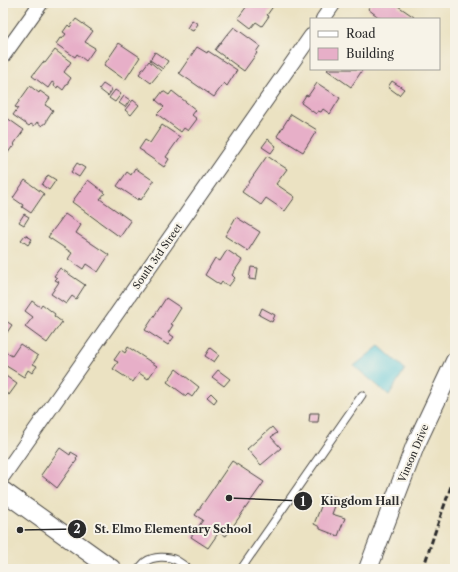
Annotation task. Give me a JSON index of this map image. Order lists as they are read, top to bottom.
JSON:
{
  "streets": {
    "street": ["South 3rd Street", "Vinson Drive"]
  },
  "places": ["Kingdom Hall", "St. Elmo Elementary School"],
  "legend": ["Road", "Building"]
}
